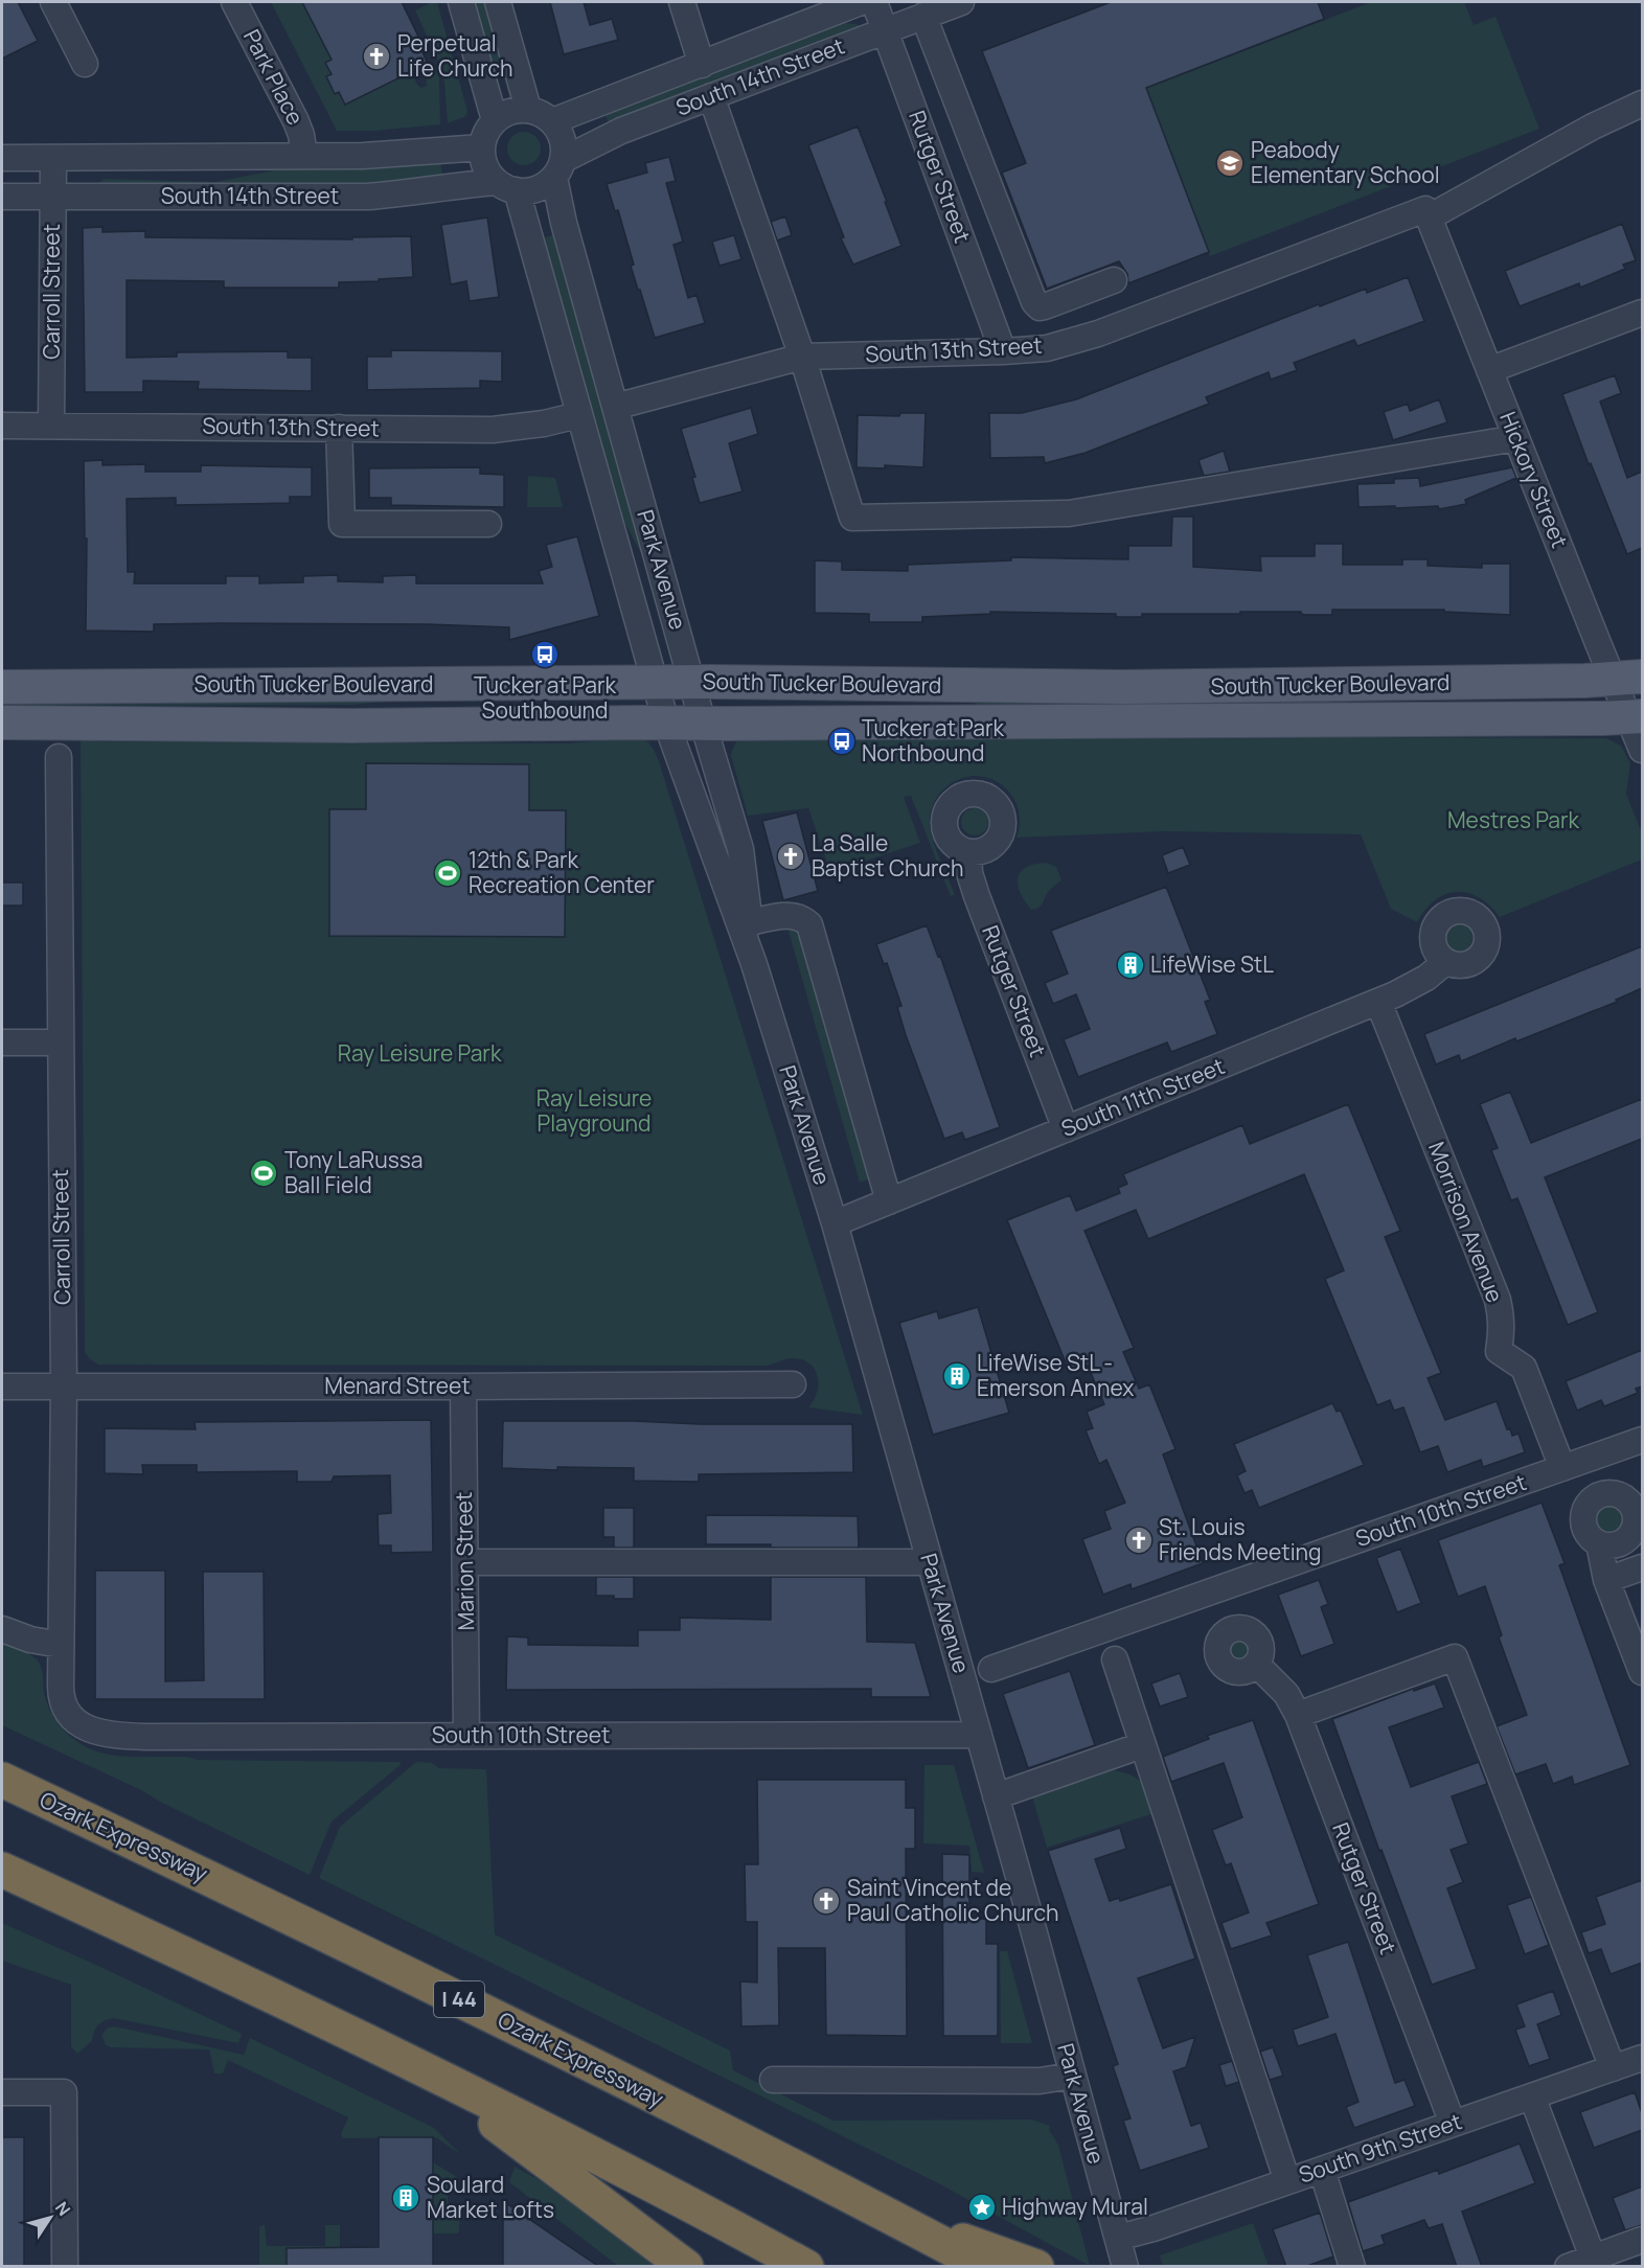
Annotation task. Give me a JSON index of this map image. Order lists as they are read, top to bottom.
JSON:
{
  "streets": {
    "highway": ["Ozark Expressway", "I 44"],
    "main road": ["South Tucker Boulevard"],
    "street": [
      "Park Place",
      "South 14th Street",
      "Rutger Street",
      "Carroll Street",
      "South 13th Street",
      "Hickory Street",
      "Park Avenue",
      "South 11th Street",
      "Morrison Avenue",
      "Menard Street",
      "South 10th Street",
      "Marion Street",
      "South 9th Street"
    ]
  },
  "crossings": [
    ["Park Place", "South 14th Street"],
    ["South 14th Street", "Rutger Street"],
    ["South 14th Street", "Carroll Street"],
    ["South 14th Street", "Park Avenue"],
    ["Rutger Street", "South 13th Street"],
    ["Rutger Street", "South 11th Street"],
    ["Rutger Street", "South 9th Street"],
    ["Carroll Street", "South 13th Street"],
    ["Carroll Street", "Menard Street"],
    ["Carroll Street", "South 10th Street"],
    ["South 13th Street", "Hickory Street"],
    ["South 13th Street", "Park Avenue"],
    ["Hickory Street", "South Tucker Boulevard"],
    ["Park Avenue", "South Tucker Boulevard"],
    ["Park Avenue", "South 11th Street"],
    ["Park Avenue", "South 10th Street"],
    ["Park Avenue", "South 9th Street"],
    ["South 11th Street", "Morrison Avenue"],
    ["Morrison Avenue", "South 10th Street"],
    ["Menard Street", "Marion Street"],
    ["South 10th Street", "Marion Street"]
  ],
  "parks": ["Mestres Park", "Ray Leisure Park", "Ray Leisure Playground"],
  "places": {
    "church": [
      "Perpetual Life Church",
      "La Salle Baptist Church",
      "St. Louis Friends Meeting",
      "Saint Vincent de Paul Catholic Church"
    ],
    "school or university": ["Peabody Elementary School"],
    "bus stop": ["Tucker at Park Southbound", "Tucker at Park Northbound"],
    "sports": ["12th & Park Recreation Center", "Tony LaRussa Ball Field"],
    "building": ["LifeWise StL", "LifeWise StL - Emerson Annex", "Soulard Market Lofts"],
    "place": ["Highway Mural"]
  },
  "north": "top right"
}
